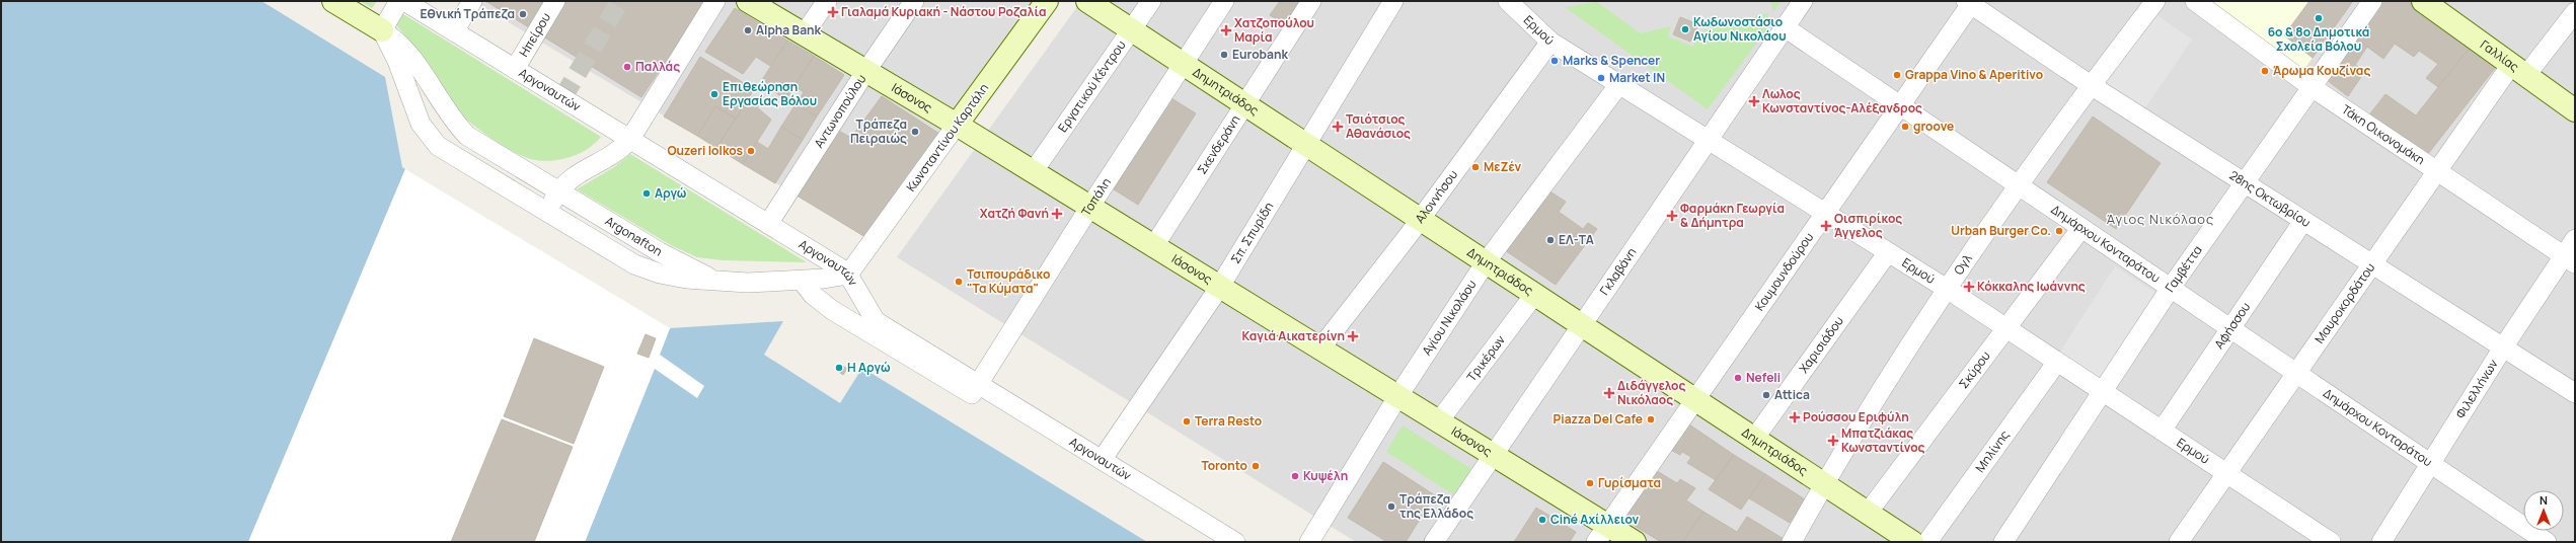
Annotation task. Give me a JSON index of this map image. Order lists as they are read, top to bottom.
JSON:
{
  "streets": {
    "main road": [
      "Γαλλίας",
      "Δημητριάδος",
      "Ιάσονος",
      "Κωνσταντίνου Καρτάλη"
    ],
    "street": [
      "Ερμού",
      "Ηπείρου",
      "Εργατικού Κέντρου",
      "Αργοναυτών",
      "Αντωνοπούλου",
      "Τάκη Οικονομάκη",
      "Σκενδεράνη",
      "Τοπάλη",
      "Αλοννήσου",
      "28ης Οκτωβρίου",
      "Σπ. Σπυρίδη",
      "Argonafton",
      "Δημάρχου Κονταράτου",
      "Ογλ",
      "Γαμβέττα",
      "Γκλαβάνη",
      "Κουμουνδούρου",
      "Μαυροκορδάτου",
      "Αγίου Νικολάου",
      "Αφήσσου",
      "Χαρισιάδου",
      "Τρικέρων",
      "Σκύρου",
      "Φιλελλήνων",
      "Μηλίνης"
    ]
  },
  "crossings": [
    ["Ερμού", "Αλοννήσου"],
    ["Ερμού", "Ογλ"],
    ["Ερμού", "Γαμβέττα"],
    ["Ερμού", "Γκλαβάνη"],
    ["Ερμού", "Κουμουνδούρου"],
    ["Ερμού", "Μαυροκορδάτου"],
    ["Ερμού", "Αγίου Νικολάου"],
    ["Ερμού", "Αφήσσου"],
    ["Ερμού", "Χαρισιάδου"],
    ["Ερμού", "Σκύρου"],
    ["Ερμού", "Μηλίνης"],
    ["Ηπείρου", "Αργοναυτών"],
    ["Γαλλίας", "Μαυροκορδάτου"],
    ["Εργατικού Κέντρου", "Δημητριάδος"],
    ["Εργατικού Κέντρου", "Ιάσονος"],
    ["Αργοναυτών", "Αντωνοπούλου"],
    ["Αργοναυτών", "Κωνσταντίνου Καρτάλη"],
    ["Αργοναυτών", "Τοπάλη"],
    ["Αργοναυτών", "Σπ. Σπυρίδη"],
    ["Δημητριάδος", "Σκενδεράνη"],
    ["Δημητριάδος", "Τοπάλη"],
    ["Δημητριάδος", "Αλοννήσου"],
    ["Δημητριάδος", "Σπ. Σπυρίδη"],
    ["Δημητριάδος", "Ογλ"],
    ["Δημητριάδος", "Γκλαβάνη"],
    ["Δημητριάδος", "Κουμουνδούρου"],
    ["Δημητριάδος", "Αγίου Νικολάου"],
    ["Δημητριάδος", "Χαρισιάδου"],
    ["Δημητριάδος", "Τρικέρων"],
    ["Δημητριάδος", "Σκύρου"],
    ["Ιάσονος", "Αντωνοπούλου"],
    ["Ιάσονος", "Κωνσταντίνου Καρτάλη"],
    ["Ιάσονος", "Σκενδεράνη"],
    ["Ιάσονος", "Τοπάλη"],
    ["Ιάσονος", "Αλοννήσου"],
    ["Ιάσονος", "Σπ. Σπυρίδη"],
    ["Ιάσονος", "Γκλαβάνη"],
    ["Ιάσονος", "Κουμουνδούρου"],
    ["Ιάσονος", "Αγίου Νικολάου"],
    ["Ιάσονος", "Τρικέρων"],
    ["Τάκη Οικονομάκη", "Γαμβέττα"],
    ["Τάκη Οικονομάκη", "Μαυροκορδάτου"],
    ["Τάκη Οικονομάκη", "Φιλελλήνων"],
    ["28ης Οκτωβρίου", "Ογλ"],
    ["28ης Οκτωβρίου", "Γαμβέττα"],
    ["28ης Οκτωβρίου", "Κουμουνδούρου"],
    ["28ης Οκτωβρίου", "Μαυροκορδάτου"],
    ["28ης Οκτωβρίου", "Αφήσσου"],
    ["28ης Οκτωβρίου", "Φιλελλήνων"],
    ["Δημάρχου Κονταράτου", "Ογλ"],
    ["Δημάρχου Κονταράτου", "Γαμβέττα"],
    ["Δημάρχου Κονταράτου", "Γκλαβάνη"],
    ["Δημάρχου Κονταράτου", "Κουμουνδούρου"],
    ["Δημάρχου Κονταράτου", "Μαυροκορδάτου"],
    ["Δημάρχου Κονταράτου", "Αφήσσου"],
    ["Δημάρχου Κονταράτου", "Σκύρου"],
    ["Δημάρχου Κονταράτου", "Φιλελλήνων"]
  ],
  "districts": ["Άγιος Νικόλαος"],
  "places": {
    "health": [
      "Γιαλαμά Κυριακή - Νάστου Ροζαλία",
      "Χατζοπούλου Μαρία",
      "Λωλος Κωνσταντίνος-Αλέξανδρος",
      "Τσιότσιος Αθανάσιος",
      "Χατζή Φανή",
      "Φαρμάκη Γεωργία & Δήμητρα",
      "Οισπιρίκος Άγγελος",
      "Κόκκαλης Ιωάννης",
      "Καγιά Αικατερίνη",
      "Διδάγγελος Νικόλαος",
      "Ρούσσου Εριφύλη",
      "Μπατζιάκας Κωνσταντίνος"
    ],
    "other": [
      "Εθνική Τράπεζα",
      "6ο & 8ο Δημοτικά Σχολεία Βόλου",
      "Κωδωνοστάσιο Αγίου Νικολάου",
      "Alpha Bank",
      "Eurobank",
      "Marks & Spencer",
      "Παλλάς",
      "Άρωμα Κουζίνας",
      "Grappa Vino & Aperitivo",
      "Market IN",
      "Επιθεώρηση Εργασίας Βόλου",
      "groove",
      "Τράπεζα Πειραιώς",
      "Ouzeri Iolkos",
      "ΜεΖέν",
      "Αργώ",
      "Urban Burger Co.",
      "ΕΛ-ΤΑ",
      "Τσιπουράδικο \"Τα Κύματα\"",
      "Η Αργώ",
      "Nefeli",
      "Attica",
      "Piazza Del Cafe",
      "Terra Resto",
      "Toronto",
      "Κυψέλη",
      "Γυρίσματα",
      "Τράπεζα της Ελλάδος",
      "Ciné Αχίλλειον"
    ]
  },
  "north": "top"
}
